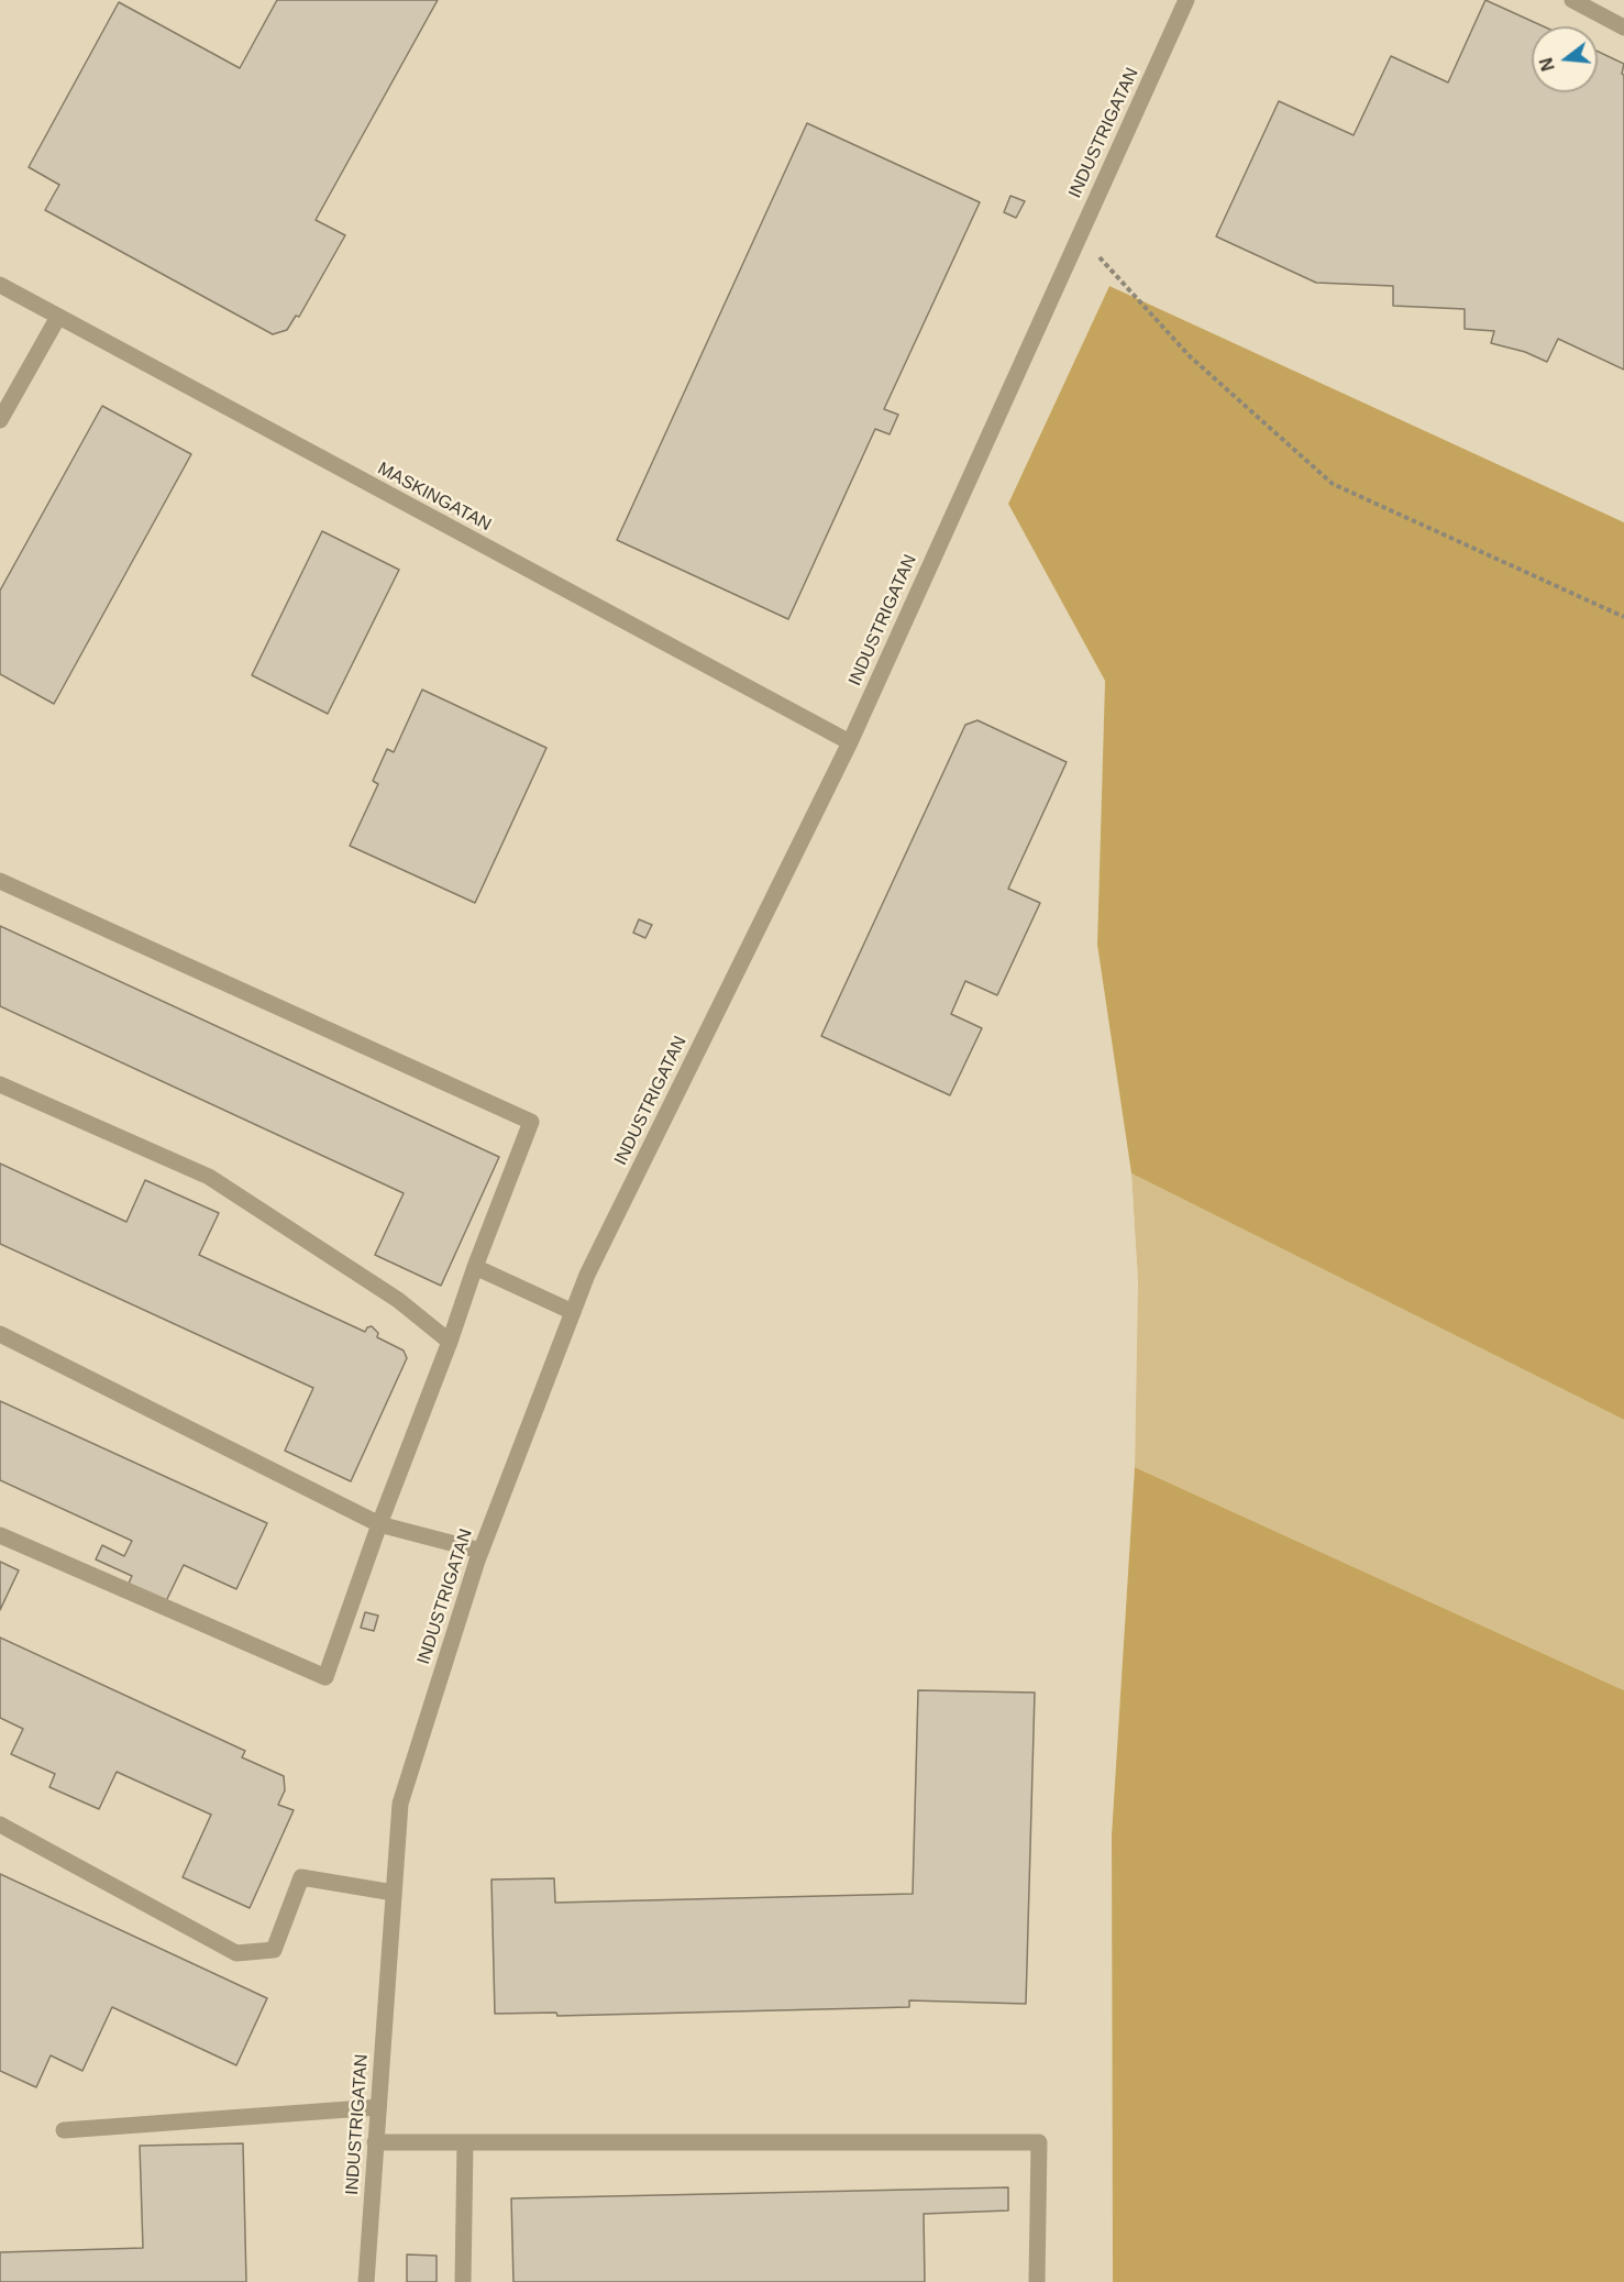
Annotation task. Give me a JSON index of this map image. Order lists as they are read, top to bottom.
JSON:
{
  "streets": {
    "street": ["INDUSTRIGATAN", "MASKINGATAN"]
  },
  "crossings": [
    ["INDUSTRIGATAN", "MASKINGATAN"]
  ],
  "north": "left"
}
